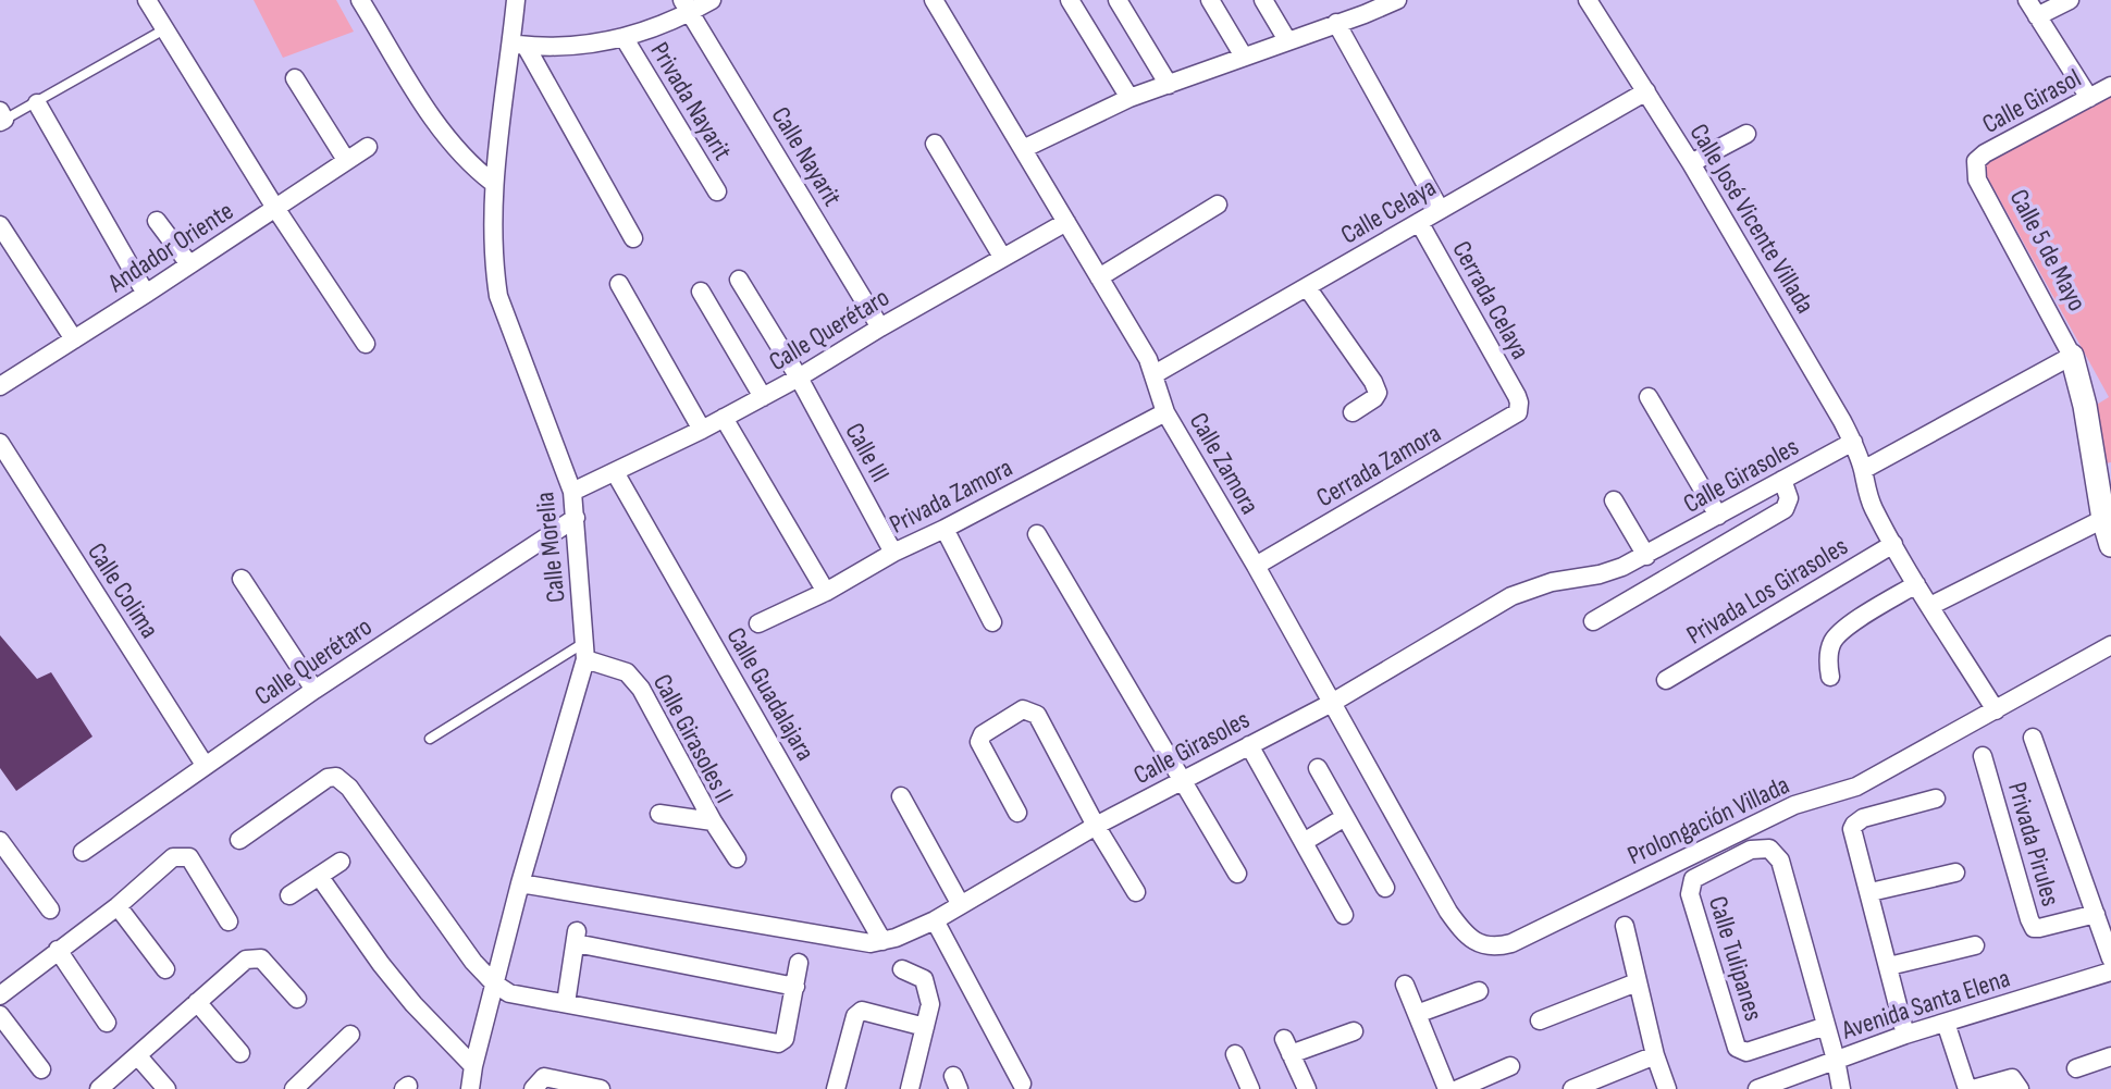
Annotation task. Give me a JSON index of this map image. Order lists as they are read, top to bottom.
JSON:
{
  "streets": {
    "street": [
      "Privada Nayarit",
      "Calle Girasol",
      "Calle Nayarit",
      "Calle Celaya",
      "Calle José Vicente Villada",
      "Andador Oriente",
      "Calle 5 de Mayo",
      "Cerrada Celaya",
      "Calle Querétaro",
      "Calle III",
      "Calle Zamora",
      "Cerrada Zamora",
      "Calle Girasoles",
      "Privada Zamora",
      "Calle Morelia",
      "Calle Colima",
      "Privada Los Girasoles",
      "Calle Guadalajara",
      "Calle Girasoles II",
      "Prolongación Villada",
      "Privada Pirules",
      "Calle Tulipanes",
      "Avenida Santa Elena"
    ]
  },
  "crossings": [
    ["Calle Girasol", "Calle 5 de Mayo"],
    ["Calle Nayarit", "Calle Querétaro"],
    ["Calle Celaya", "Calle José Vicente Villada"],
    ["Calle Celaya", "Cerrada Celaya"],
    ["Calle Celaya", "Calle Zamora"],
    ["Calle José Vicente Villada", "Calle Girasoles"],
    ["Cerrada Celaya", "Cerrada Zamora"],
    ["Calle Querétaro", "Calle III"],
    ["Calle Querétaro", "Calle Zamora"],
    ["Calle Querétaro", "Calle Morelia"],
    ["Calle Querétaro", "Calle Colima"],
    ["Calle Querétaro", "Calle Guadalajara"],
    ["Calle III", "Privada Zamora"],
    ["Calle Zamora", "Cerrada Zamora"],
    ["Calle Zamora", "Calle Girasoles"],
    ["Calle Zamora", "Privada Zamora"],
    ["Calle Zamora", "Prolongación Villada"],
    ["Calle Girasoles", "Calle Morelia"],
    ["Calle Girasoles", "Calle Guadalajara"],
    ["Calle Morelia", "Calle Girasoles II"],
    ["Calle Tulipanes", "Avenida Santa Elena"]
  ]
}
